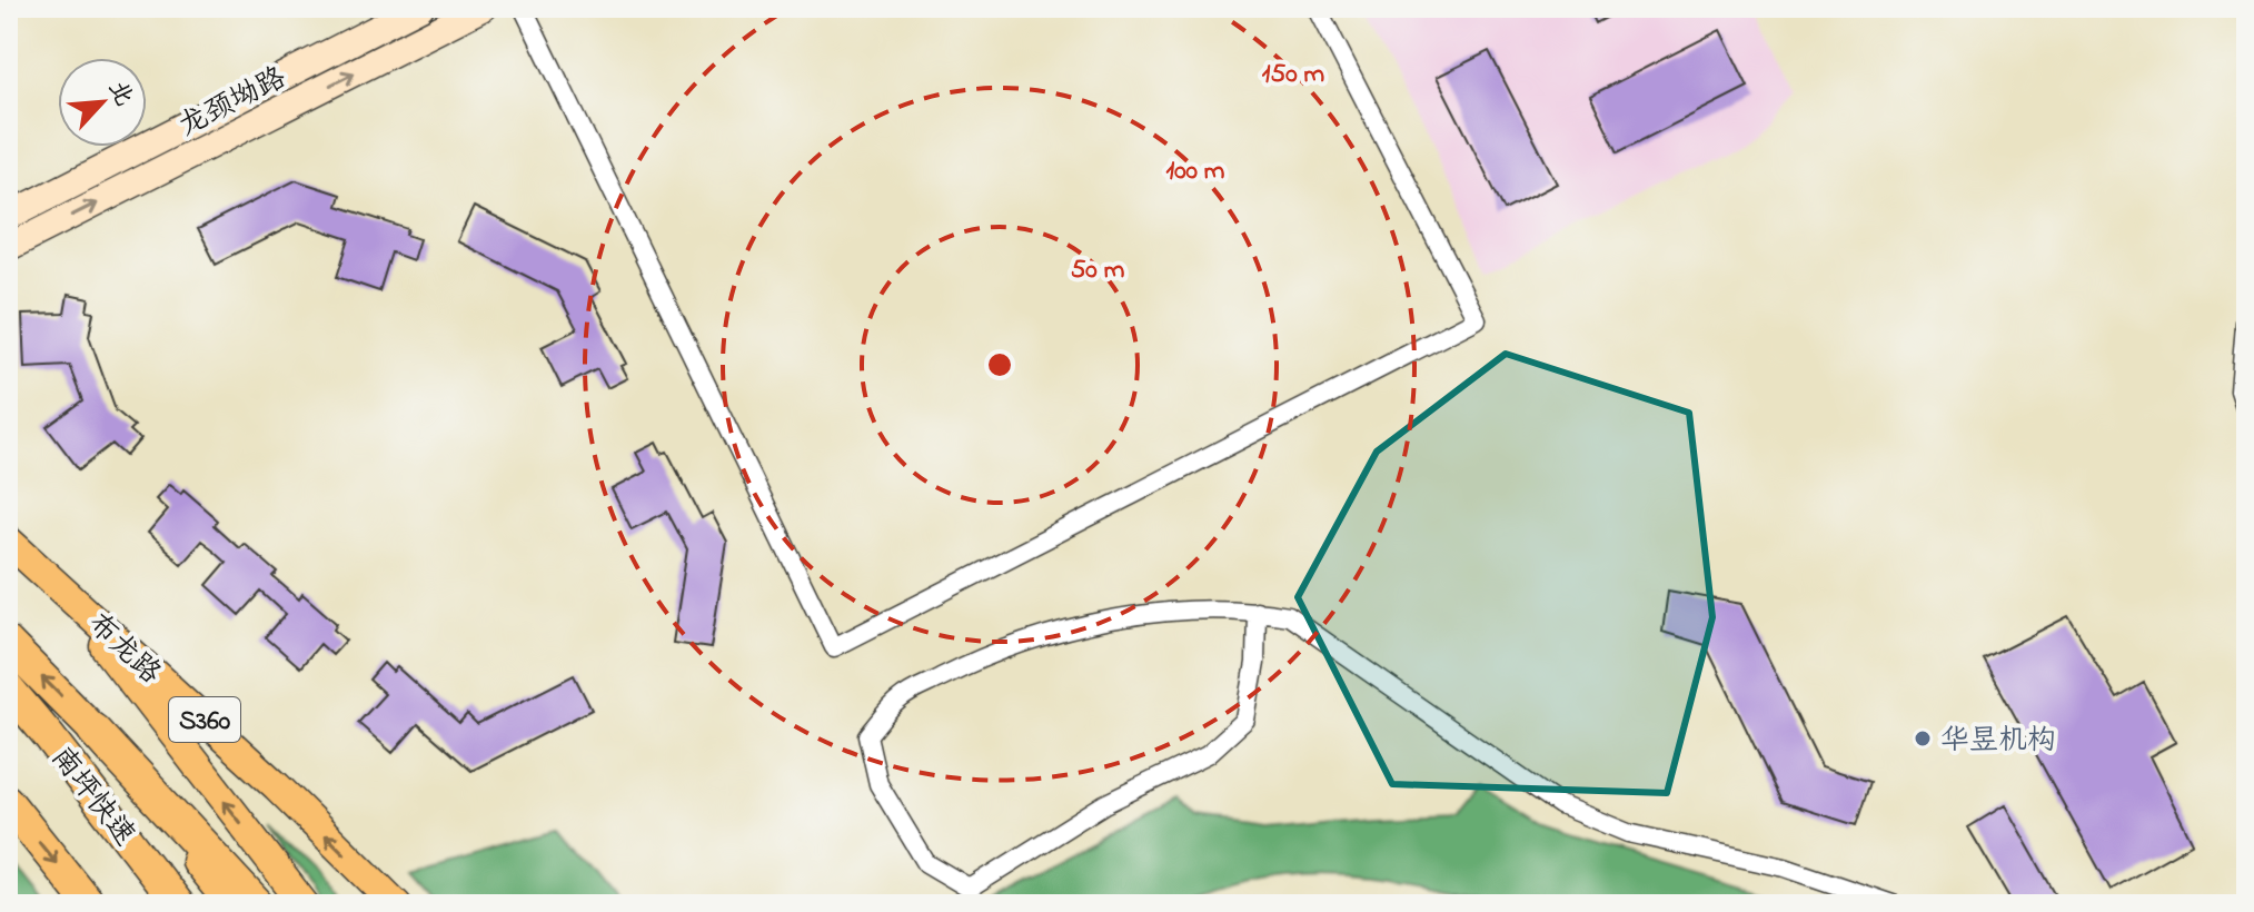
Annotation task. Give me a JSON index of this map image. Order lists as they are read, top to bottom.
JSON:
{
  "streets": {
    "highway": ["南坪快速"],
    "main road": ["龙颈坳路", "布龙路", "S360"]
  },
  "places": ["华昱机构"],
  "north": "top right",
  "rings": ["150 m", "100 m", "50 m"]
}
